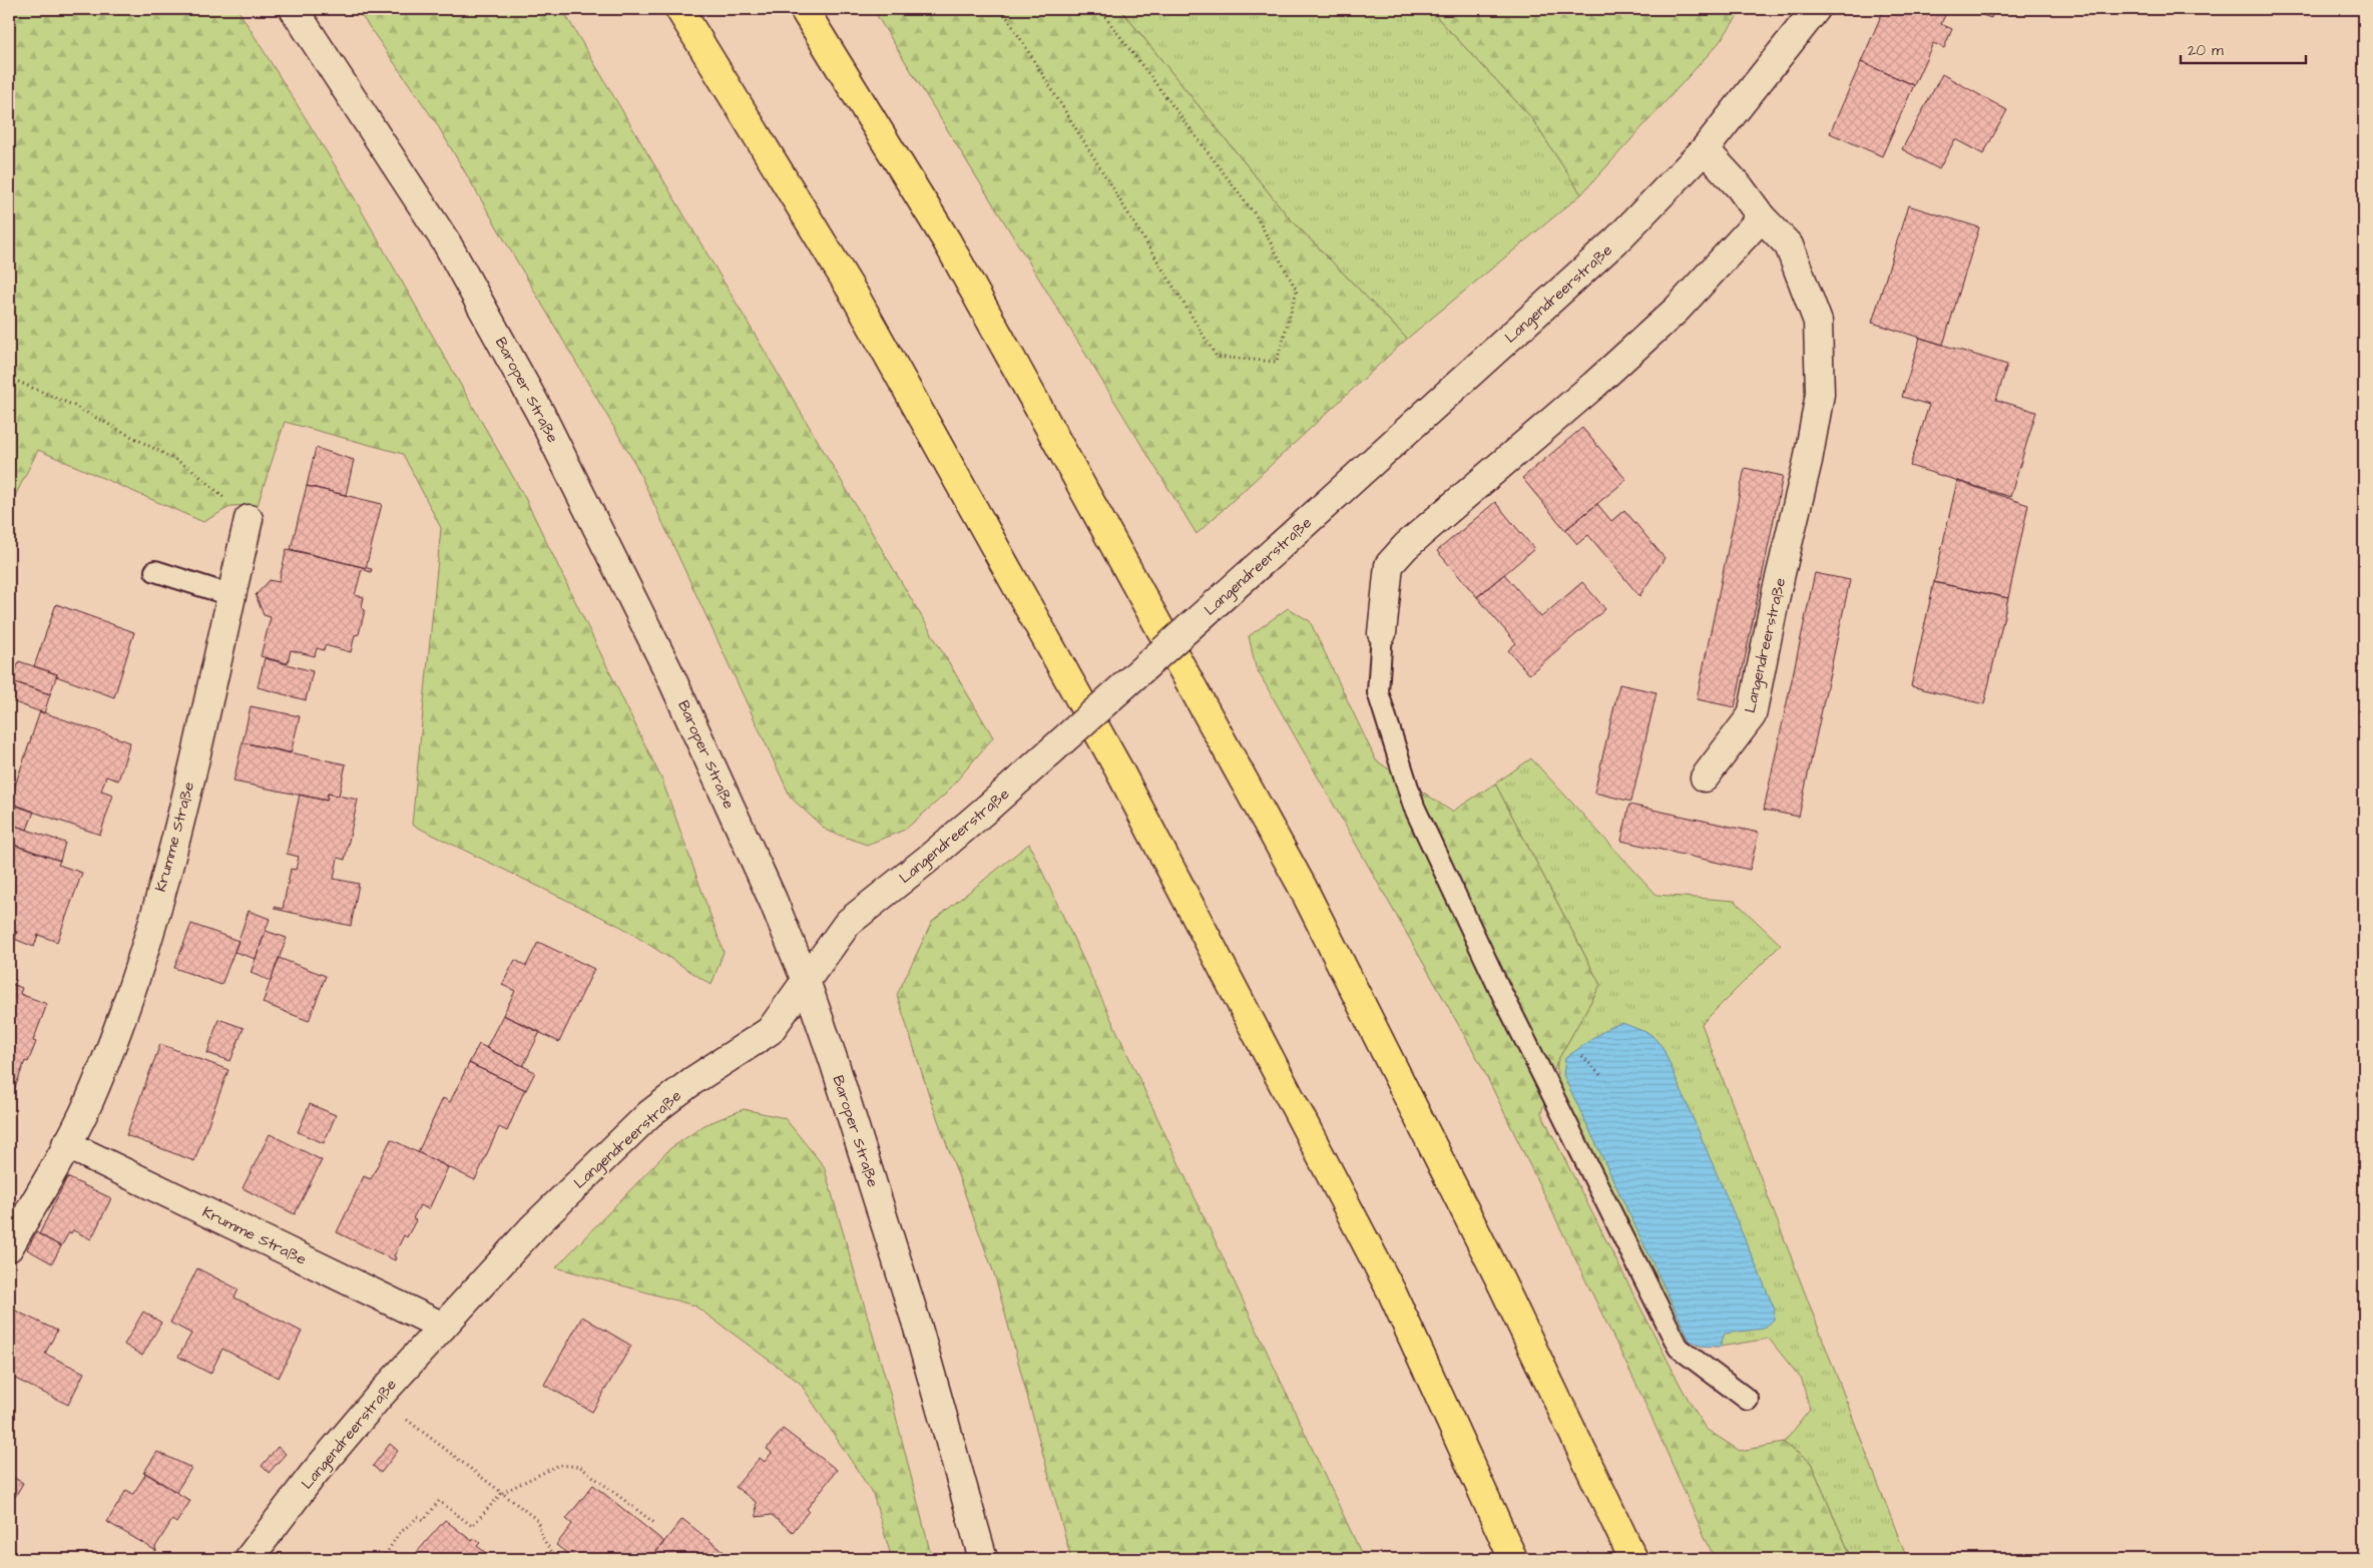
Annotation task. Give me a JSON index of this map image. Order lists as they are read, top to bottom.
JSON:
{
  "streets": {
    "street": ["Langendreerstraße", "Baroper Straße", "Krumme Straße"]
  },
  "crossings": [
    ["Langendreerstraße", "Baroper Straße"],
    ["Langendreerstraße", "Krumme Straße"]
  ],
  "scale_bar": "20 m"
}
